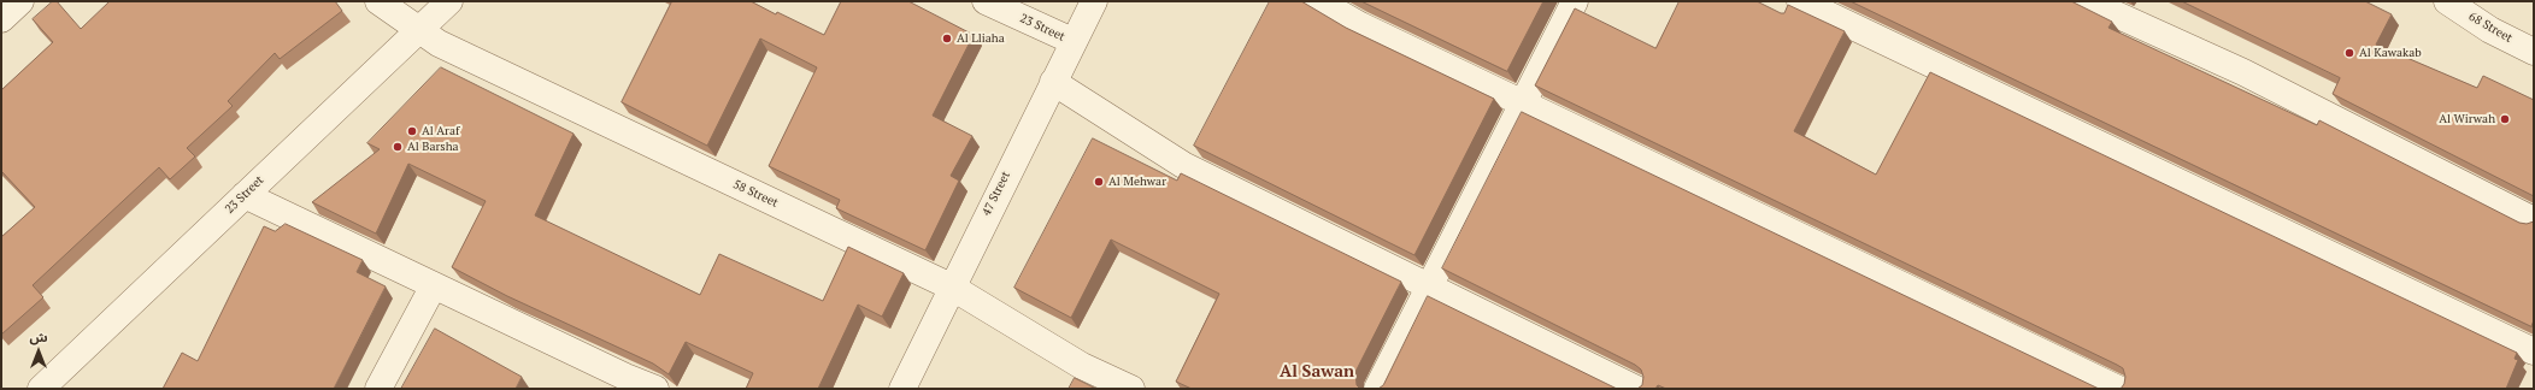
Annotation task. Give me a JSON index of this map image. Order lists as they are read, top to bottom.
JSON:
{
  "streets": {
    "street": [
      "23 Street",
      "68 Street",
      "58 Street",
      "47 Street"
    ]
  },
  "crossings": [
    ["23 Street", "58 Street"],
    ["23 Street", "47 Street"],
    ["58 Street", "47 Street"]
  ],
  "districts": ["Al Sawan"],
  "places": [
    "Al Lliaha",
    "Al Kawakab",
    "Al Wirwah",
    "Al Araf",
    "Al Barsha",
    "Al Mehwar"
  ],
  "north": "top"
}
